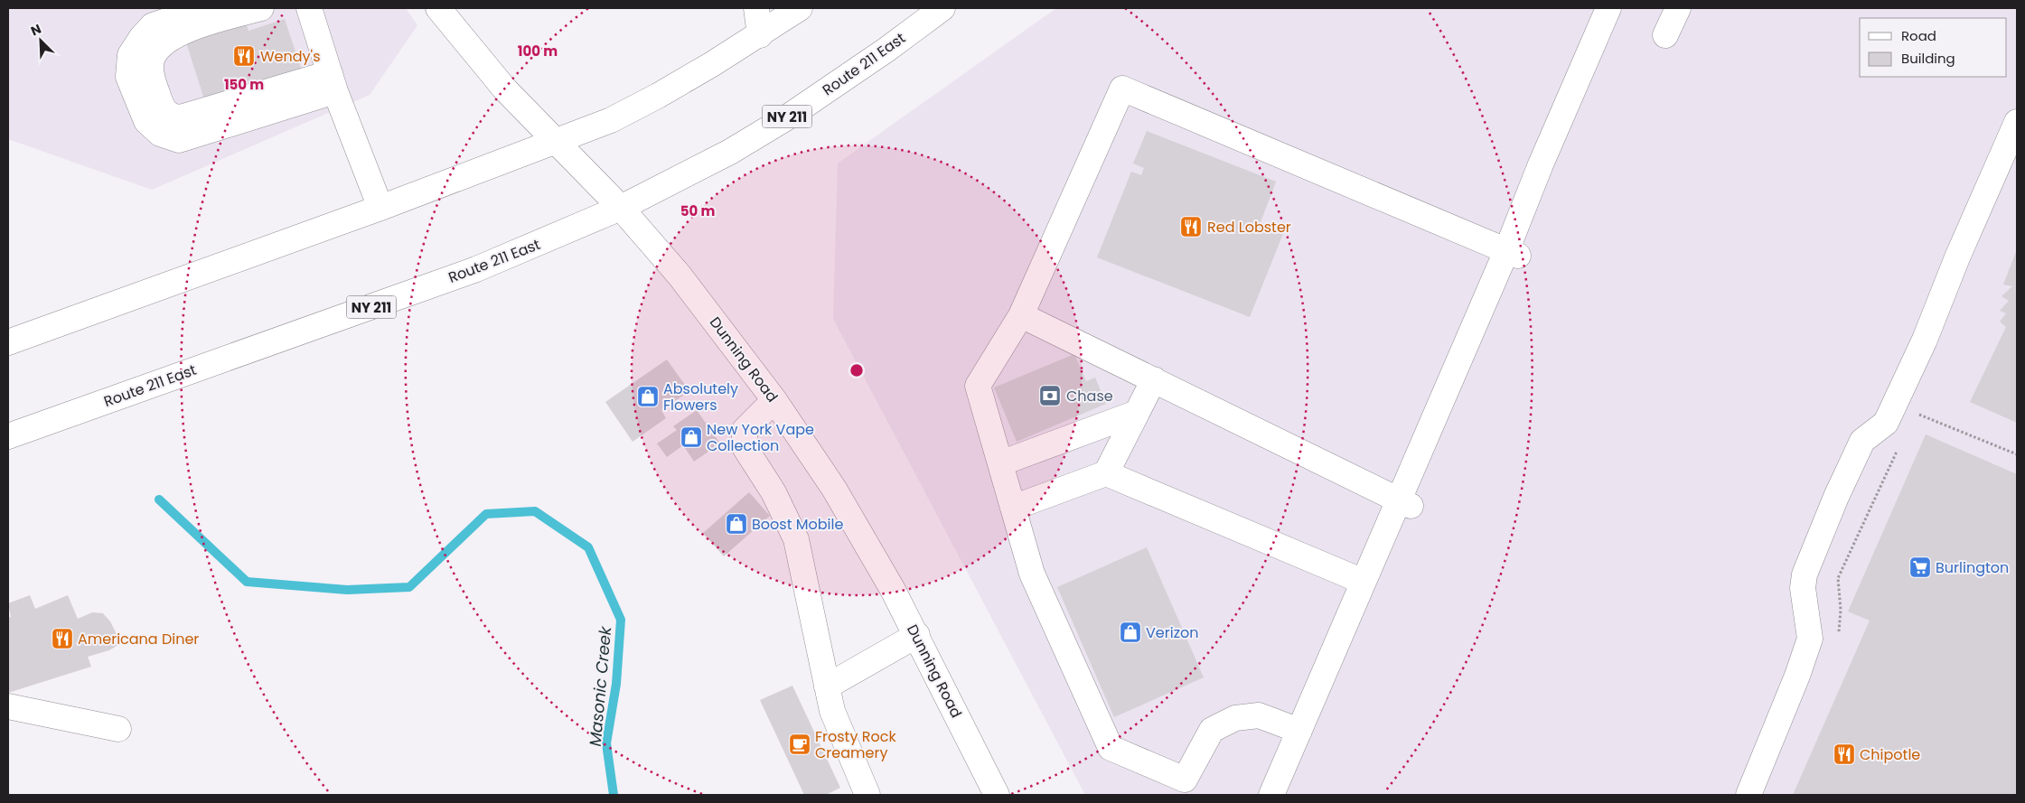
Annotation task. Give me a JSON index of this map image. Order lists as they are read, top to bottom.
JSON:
{
  "streets": {
    "main road": ["Route 211 East", "NY 211", "Dunning Road"]
  },
  "crossings": [
    ["Route 211 East", "Dunning Road"]
  ],
  "water": ["Masonic Creek"],
  "places": {
    "restaurant": [
      "Wendy's",
      "Red Lobster",
      "Americana Diner",
      "Chipotle"
    ],
    "bank": ["Chase"],
    "shop": [
      "Absolutely Flowers",
      "New York Vape Collection",
      "Boost Mobile",
      "Verizon"
    ],
    "supermarket": ["Burlington"],
    "cafe": ["Frosty Rock Creamery"]
  },
  "legend": ["Road", "Building"],
  "north": "top left",
  "rings": ["100 m", "150 m", "50 m"]
}
